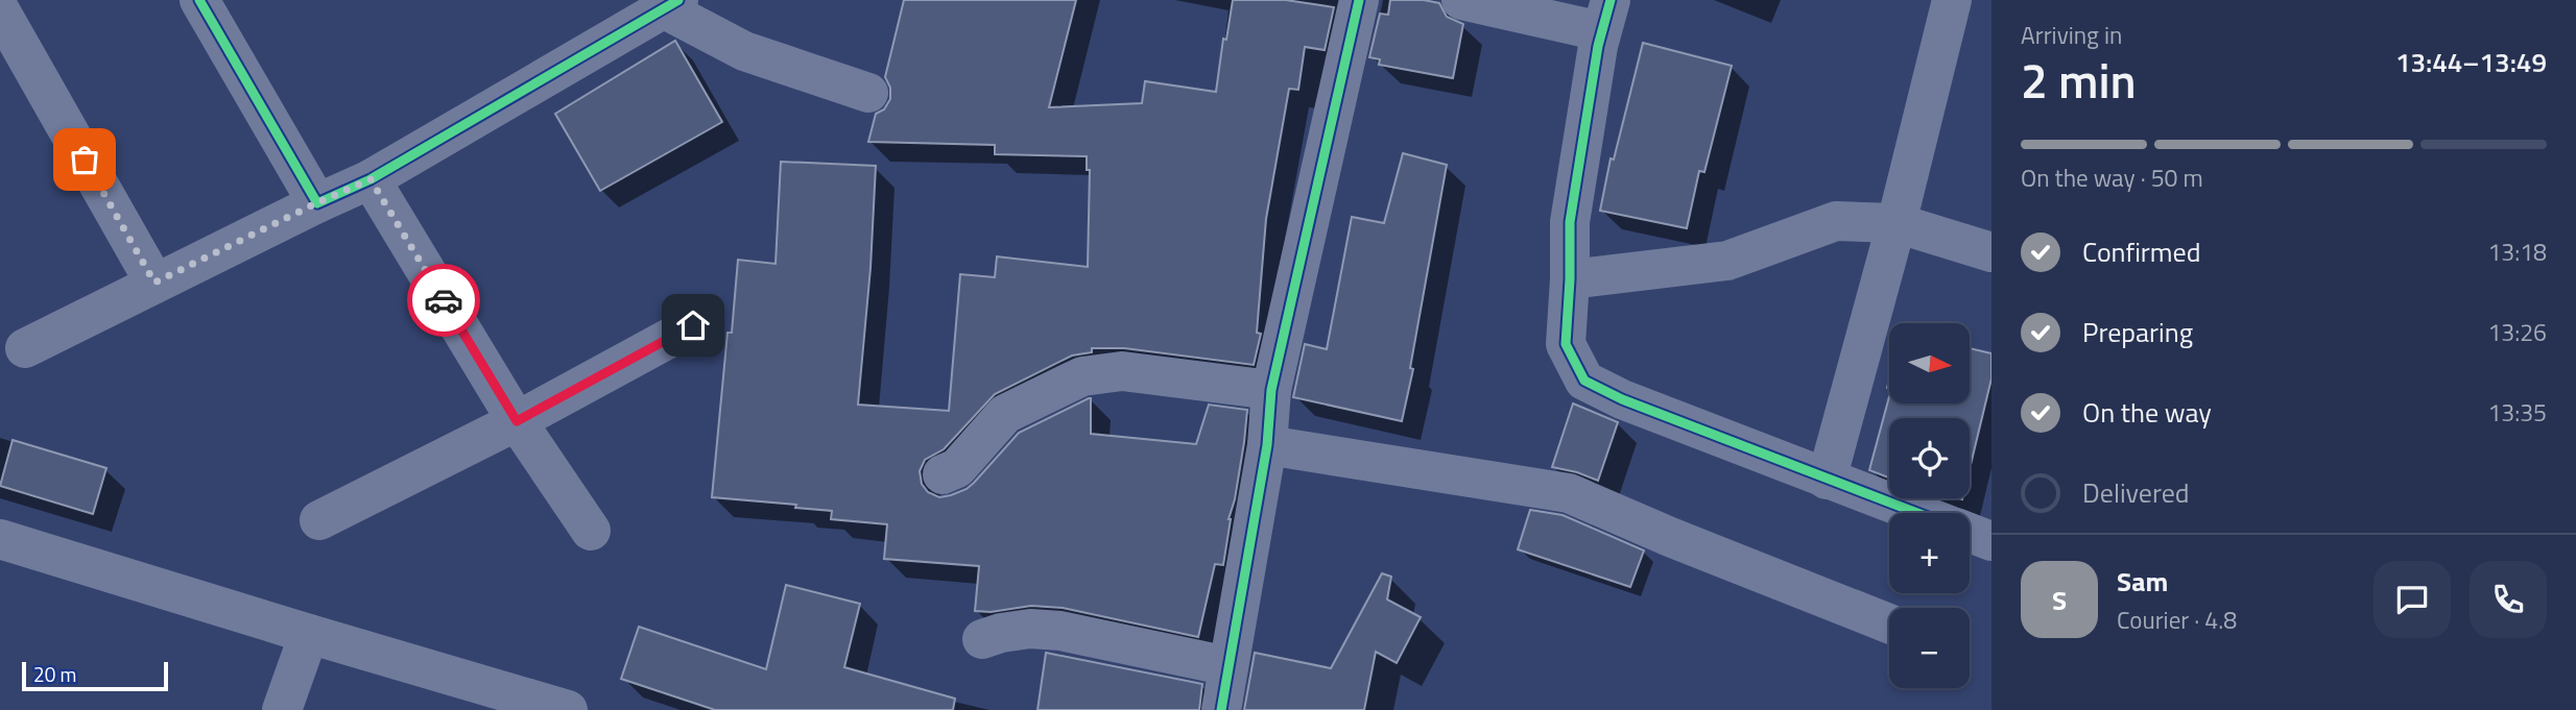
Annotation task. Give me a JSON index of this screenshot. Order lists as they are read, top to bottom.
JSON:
{
  "scale_bar": "20 m",
  "north": "right",
  "page": {
    "heading": ["2 min", "Arriving in", "13:44–13:49"],
    "panel": ["Sam", "Courier · 4.8"],
    "bar": "On the way · 50 m",
    "list": [
      ["Confirmed", "13:18"],
      ["Preparing", "13:26"],
      ["On the way", "13:35"],
      "Delivered"
    ],
    "map_buttons": ["+", "−"],
    "round": "S",
    "scale": "20 m"
  }
}
